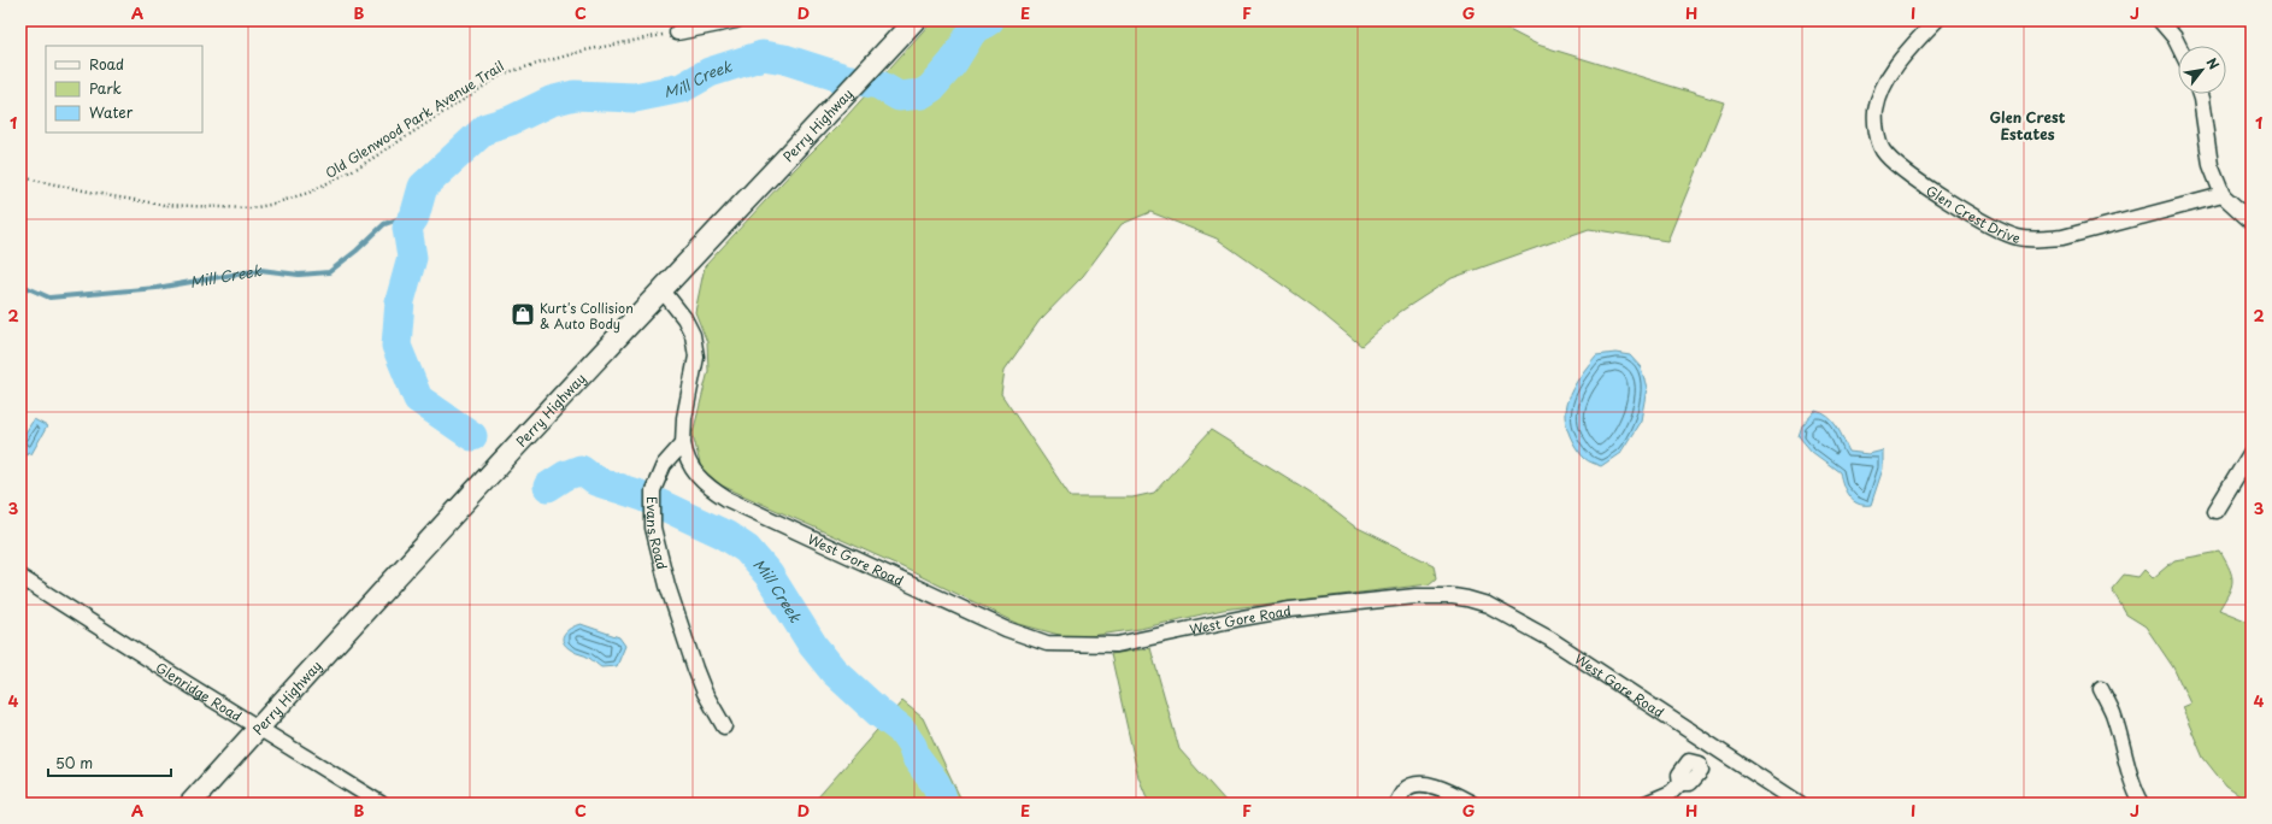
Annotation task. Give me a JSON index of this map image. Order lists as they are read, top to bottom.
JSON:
{
  "streets": {
    "main road": ["Perry Highway"],
    "street": [
      "Glen Crest Drive",
      "Evans Road",
      "West Gore Road",
      "Glenridge Road"
    ],
    "path": ["Old Glenwood Park Avenue Trail"]
  },
  "crossings": [
    ["Perry Highway", "Glenridge Road"],
    ["Evans Road", "West Gore Road"]
  ],
  "districts": ["Glen Crest Estates"],
  "water": ["Mill Creek"],
  "places": {
    "shop": ["Kurt's Collision & Auto Body"]
  },
  "legend": ["Road", "Park", "Water"],
  "scale_bar": "50 m",
  "north": "top right",
  "grid": {
    "columns": [
      "A",
      "B",
      "C",
      "D",
      "E",
      "F",
      "G",
      "H",
      "I",
      "J"
    ],
    "rows": [
      "1",
      "2",
      "3",
      "4"
    ]
  }
}
